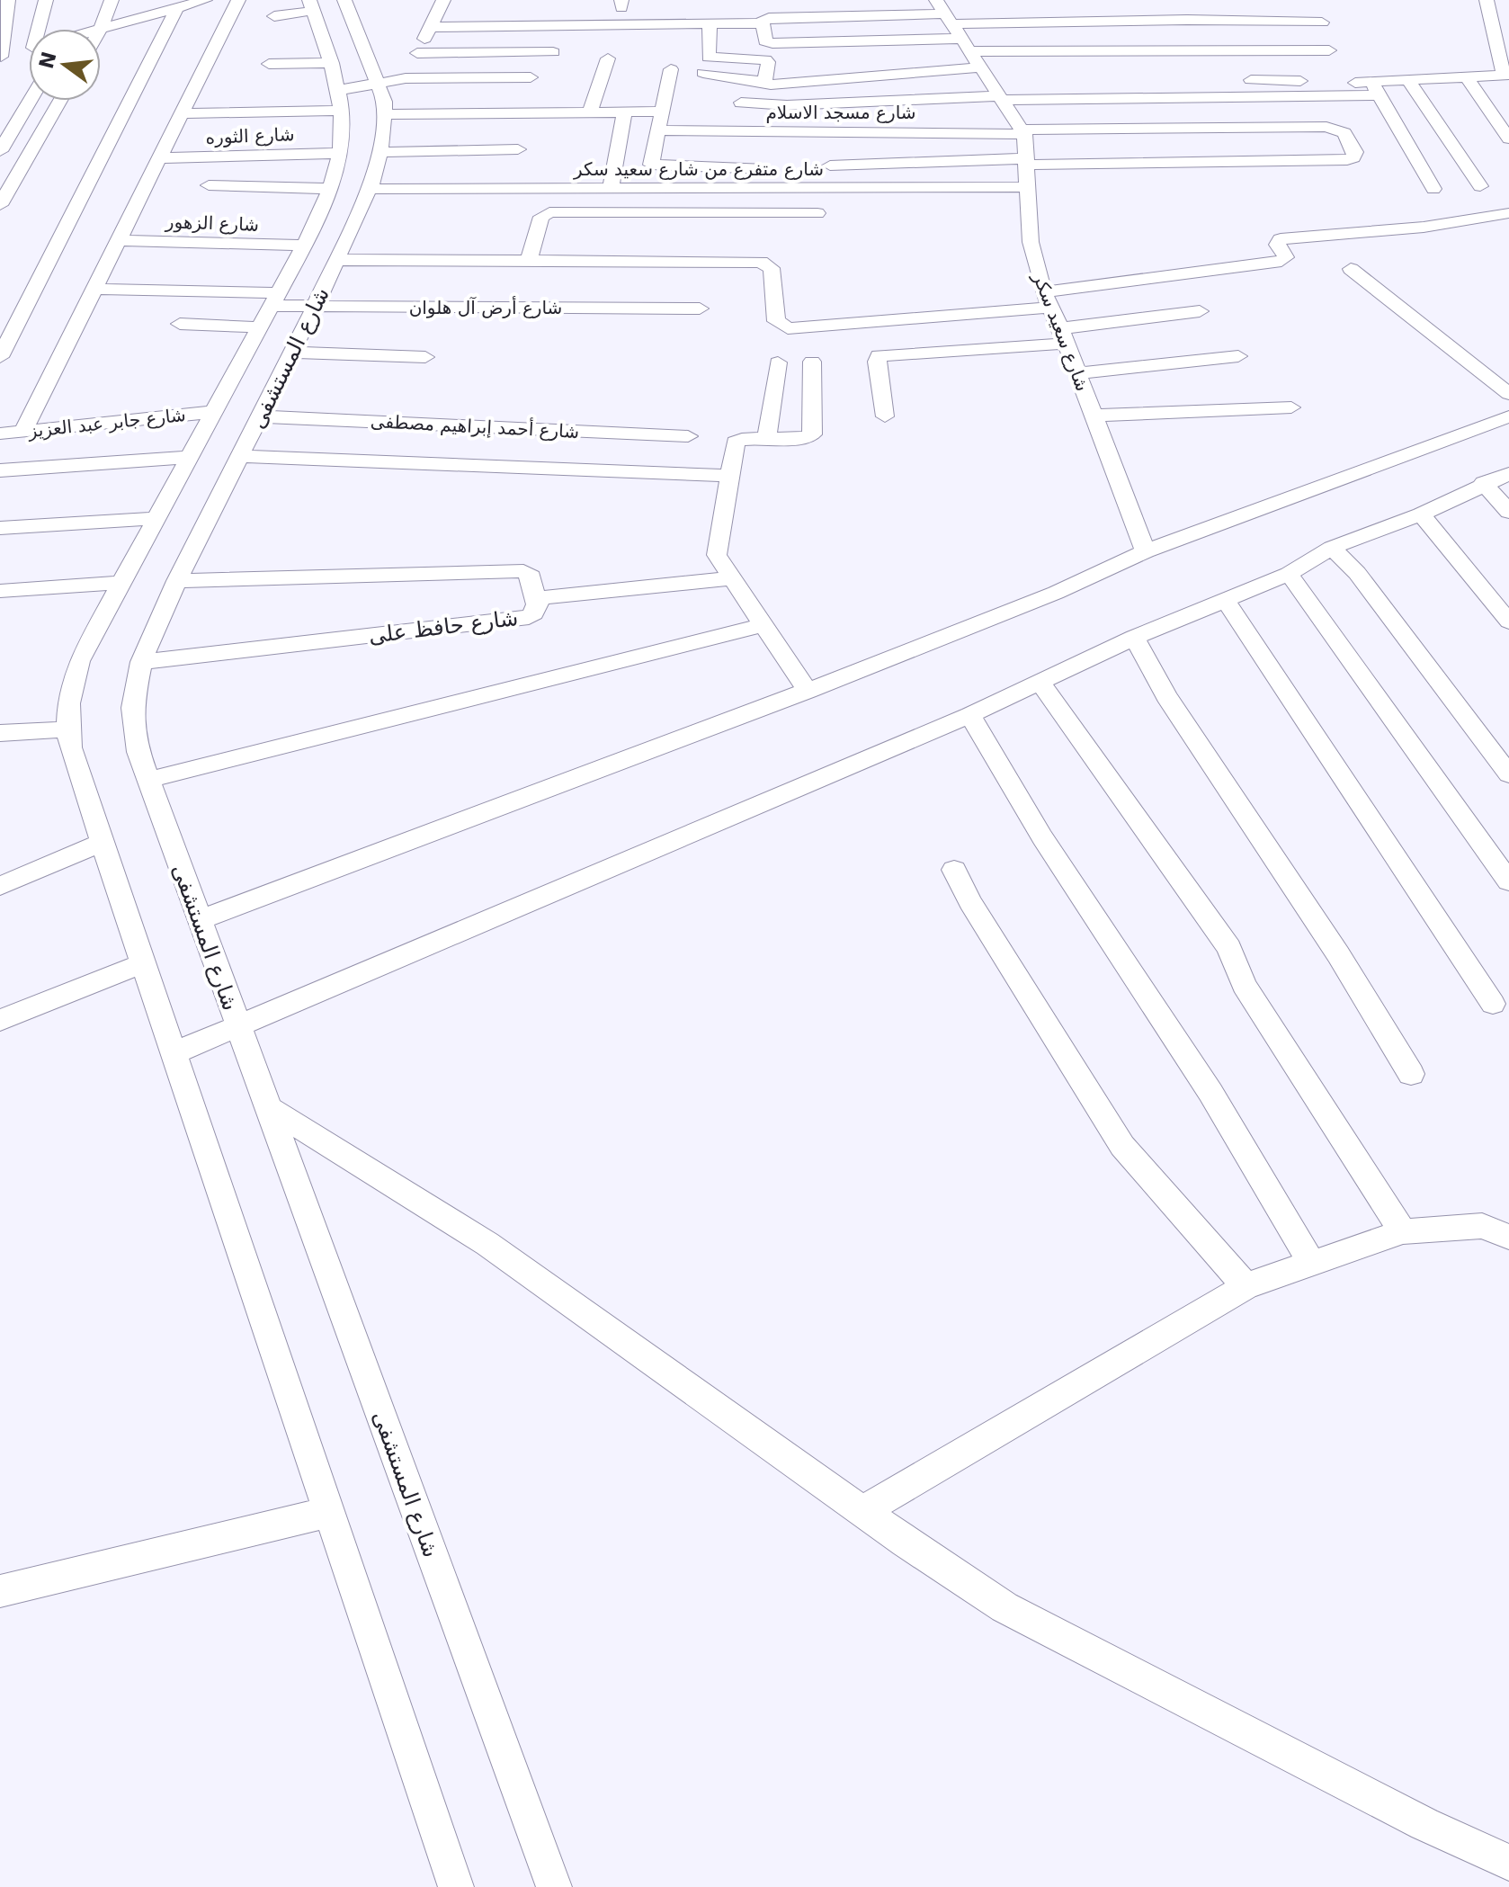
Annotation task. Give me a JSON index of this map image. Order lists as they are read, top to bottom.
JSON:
{
  "streets": {
    "street": [
      "شارع مسجد الاسلام",
      "شارع الثوره",
      "شارع متفرع من شارع سعيد سكر",
      "شارع الزهور",
      "شارع أرض آل هلوان",
      "شارع سعيد سكر",
      "شارع المستشفى",
      "شارع جابر عبد العزيز",
      "شارع أحمد إبراهيم مصطفى",
      "شارع حافظ على"
    ]
  },
  "crossings": [
    ["شارع مسجد الاسلام", "شارع سعيد سكر"],
    ["شارع الثوره", "شارع المستشفى"],
    ["شارع متفرع من شارع سعيد سكر", "شارع سعيد سكر"],
    ["شارع متفرع من شارع سعيد سكر", "شارع المستشفى"],
    ["شارع الزهور", "شارع المستشفى"],
    ["شارع أرض آل هلوان", "شارع المستشفى"],
    ["شارع المستشفى", "شارع جابر عبد العزيز"],
    ["شارع المستشفى", "شارع أحمد إبراهيم مصطفى"],
    ["شارع المستشفى", "شارع حافظ على"]
  ],
  "north": "left"
}
